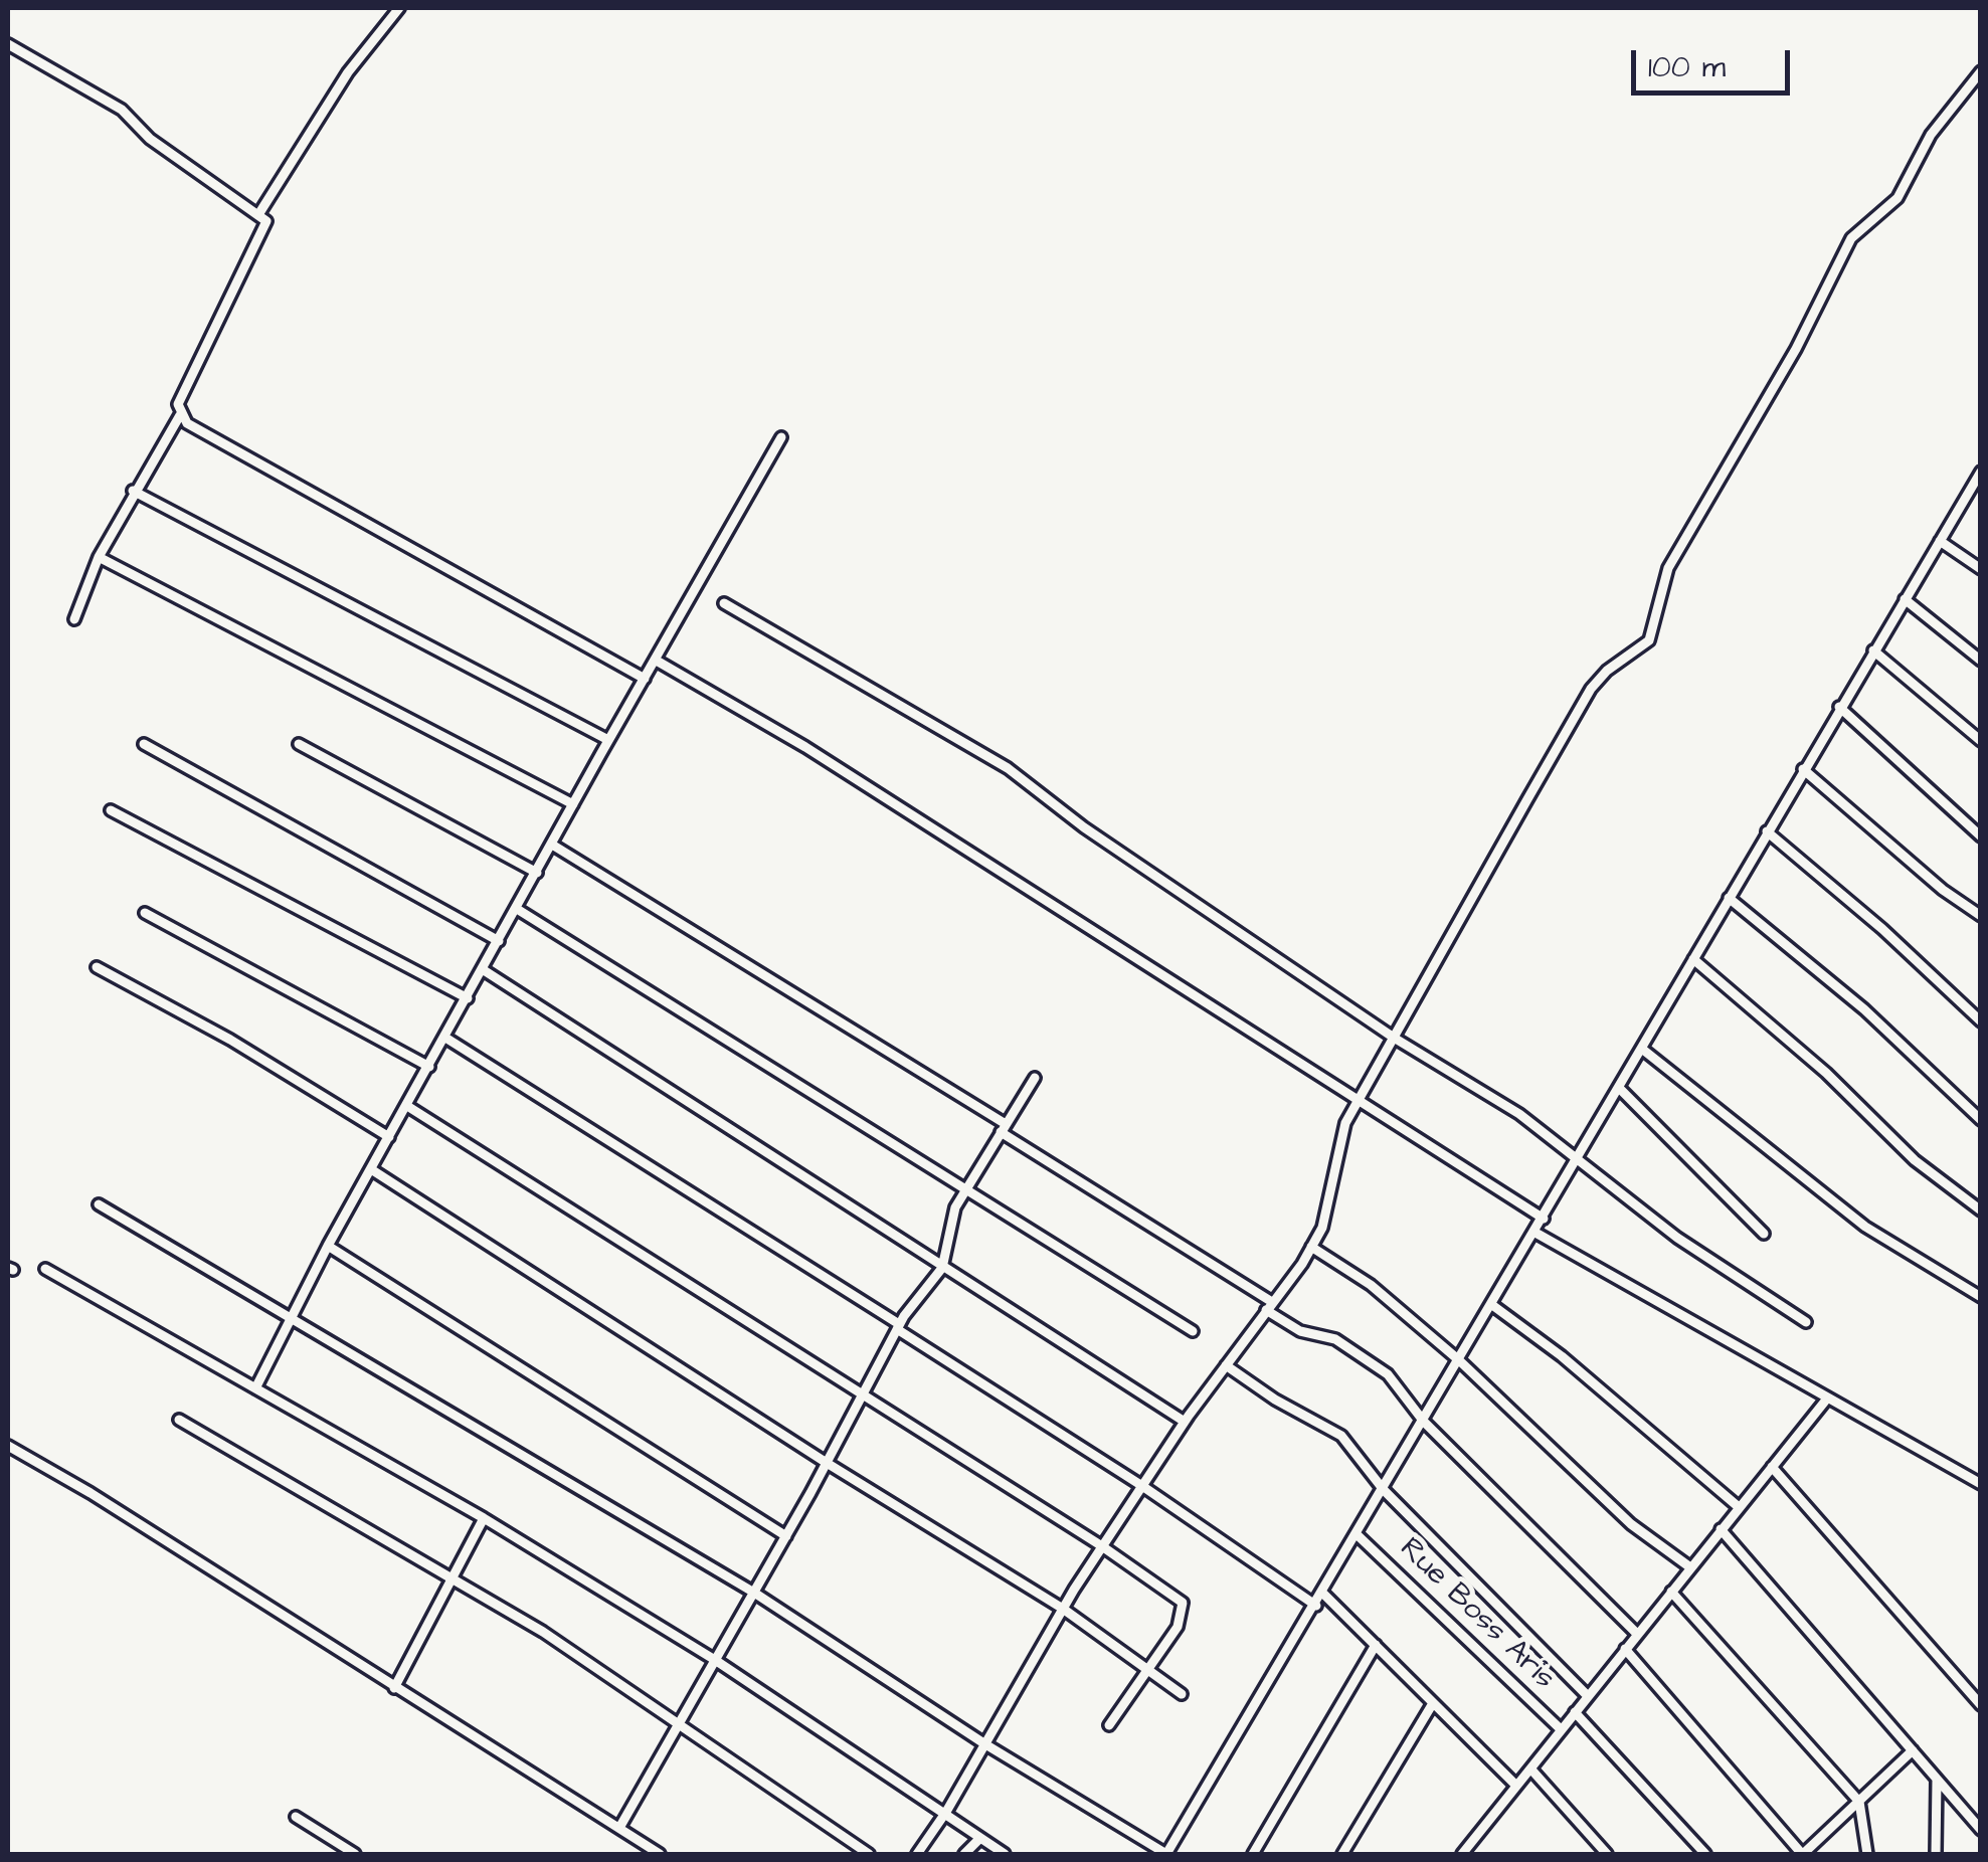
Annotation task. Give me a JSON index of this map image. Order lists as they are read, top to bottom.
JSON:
{
  "streets": {
    "street": ["Rue Boss Aris"]
  },
  "scale_bar": "100 m"
}
